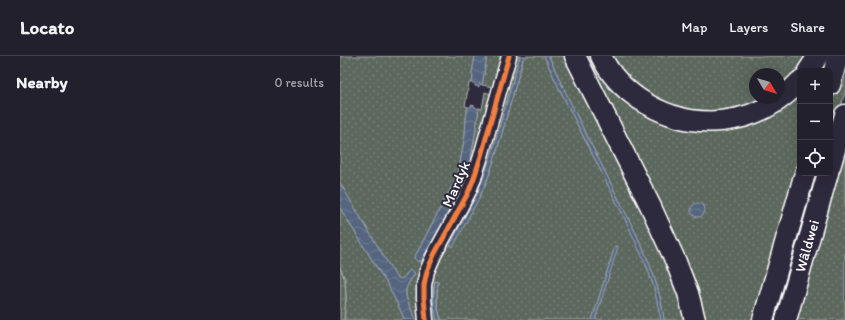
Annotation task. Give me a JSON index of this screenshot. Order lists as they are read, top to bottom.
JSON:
{
  "streets": {
    "highway": ["Wâldwei"],
    "street": ["Mardyk"]
  },
  "north": "bottom right",
  "page": {
    "header": "Locato",
    "nav": ["Map", "Layers", "Share"],
    "heading": ["Nearby", "0 results"],
    "map_buttons": ["+", "−"]
  }
}
